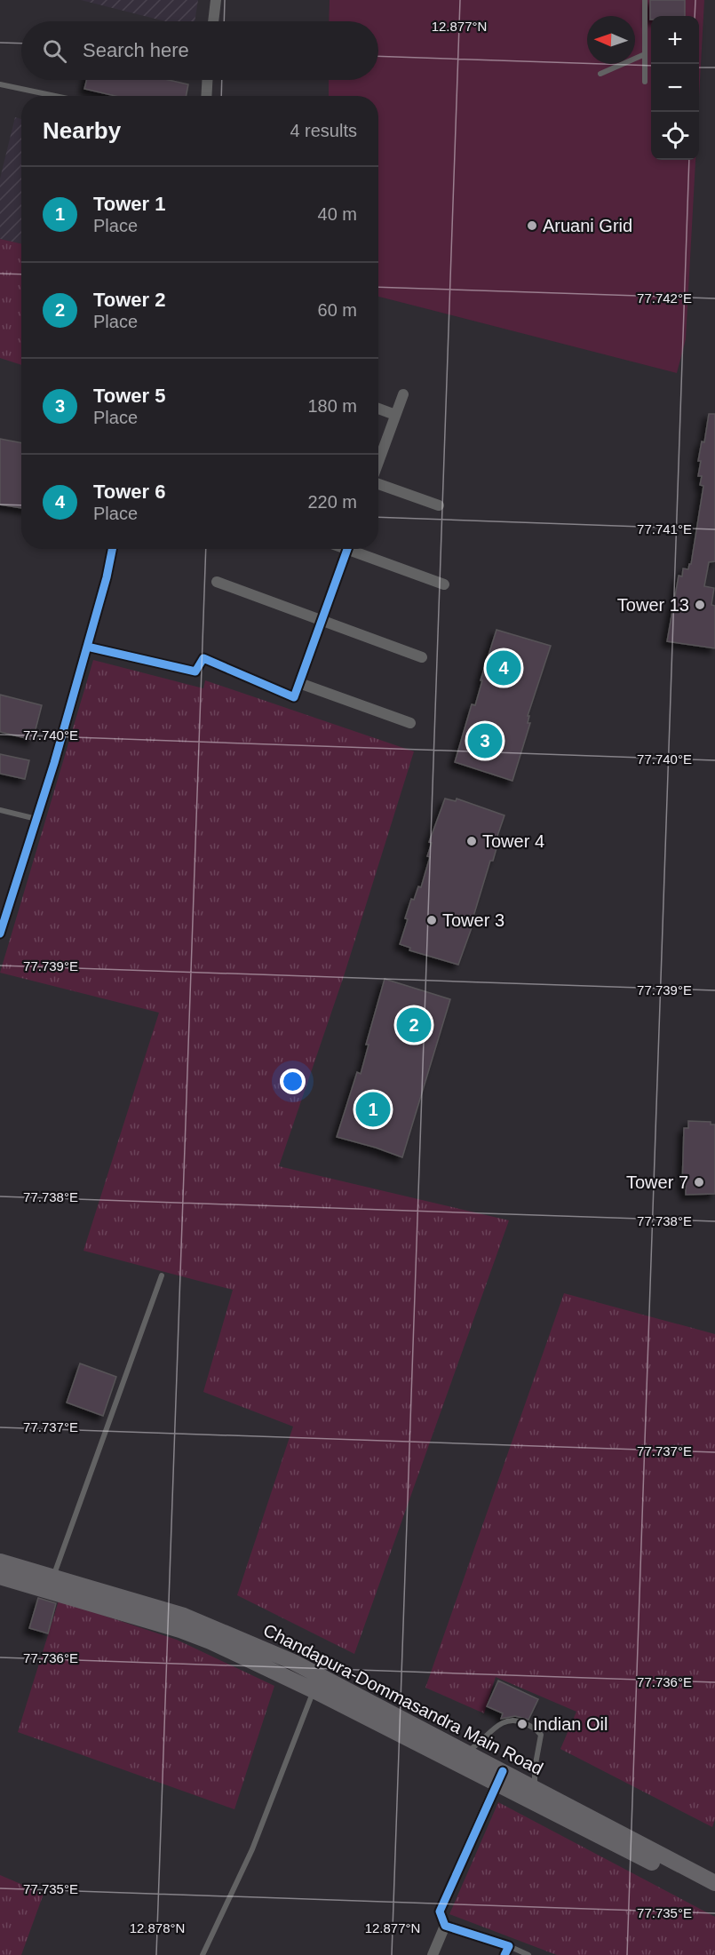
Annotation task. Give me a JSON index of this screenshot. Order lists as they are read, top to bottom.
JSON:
{
  "streets": {
    "main road": ["Chandapura-Dommasandra Main Road"]
  },
  "places": [
    "Aruani Grid",
    "Tower 13",
    "Tower 4",
    "Tower 3",
    "Tower 7",
    "Indian Oil"
  ],
  "north": "left",
  "page": {
    "map_buttons": ["+", "−"],
    "search": "Search here",
    "heading": ["Nearby", "4 results"],
    "list": [
      {
        "mark": "1",
        "name": "Tower 1",
        "note": "Place",
        "value": "40 m"
      },
      {
        "mark": "2",
        "name": "Tower 2",
        "note": "Place",
        "value": "60 m"
      },
      {
        "mark": "3",
        "name": "Tower 5",
        "note": "Place",
        "value": "180 m"
      },
      {
        "mark": "4",
        "name": "Tower 6",
        "note": "Place",
        "value": "220 m"
      }
    ],
    "pins": [
      "4",
      "3",
      "2",
      "1"
    ]
  },
  "coordinates": [
    "12.877°N",
    "77.742°E",
    "77.741°E",
    "77.740°E",
    "77.739°E",
    "77.738°E",
    "77.737°E",
    "77.736°E",
    "77.735°E",
    "12.878°N"
  ]
}
